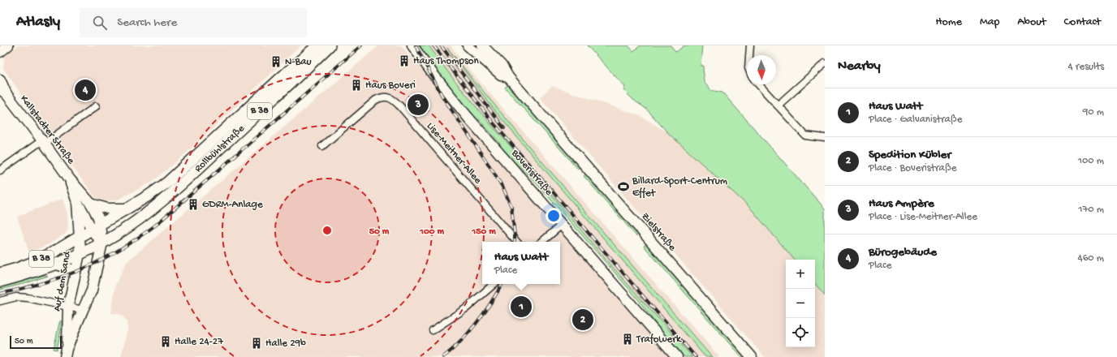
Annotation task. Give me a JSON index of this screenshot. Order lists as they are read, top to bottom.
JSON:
{
  "streets": {
    "main road": [
      "B 38",
      "Kallstadter Straße",
      "Rollbühlstraße",
      "Boveristraße",
      "Zielstraße",
      "Auf dem Sand"
    ],
    "street": ["Lise-Meitner-Allee"]
  },
  "crossings": [
    ["B 38", "Rollbühlstraße"],
    ["B 38", "Auf dem Sand"],
    ["Kallstadter Straße", "Rollbühlstraße"],
    ["Kallstadter Straße", "Auf dem Sand"],
    ["Rollbühlstraße", "Auf dem Sand"]
  ],
  "places": {
    "building": [
      "Haus Thompson",
      "N-Bau",
      "Haus Boveri",
      "GDRM-Anlage",
      "Trafowerk",
      "Halle 24-27",
      "Halle 29b"
    ],
    "sports": ["Billard-Sport-Centrum Effet"]
  },
  "scale_bar": "50 m",
  "north": "bottom",
  "page": {
    "header": "Atlasly",
    "search": "Search here",
    "nav": [
      "Home",
      "Map",
      "About",
      "Contact"
    ],
    "heading": ["Nearby", "4 results"],
    "pins": [
      "4",
      "3",
      "1",
      "2"
    ],
    "list": [
      {
        "mark": "1",
        "name": "Haus Watt",
        "note": "Place · Galvanistraße",
        "value": "90 m"
      },
      {
        "mark": "2",
        "name": "Spedition Kübler",
        "note": "Place · Boveristraße",
        "value": "100 m"
      },
      {
        "mark": "3",
        "name": "Haus Ampère",
        "note": "Place · Lise-Meitner-Allee",
        "value": "170 m"
      },
      {
        "mark": "4",
        "name": "Bürogebäude",
        "note": "Place",
        "value": "460 m"
      }
    ],
    "popup": ["Haus Watt", "Place"],
    "map_buttons": ["+", "−"],
    "scale": "50 m"
  },
  "rings": ["50 m", "100 m", "150 m"]
}
